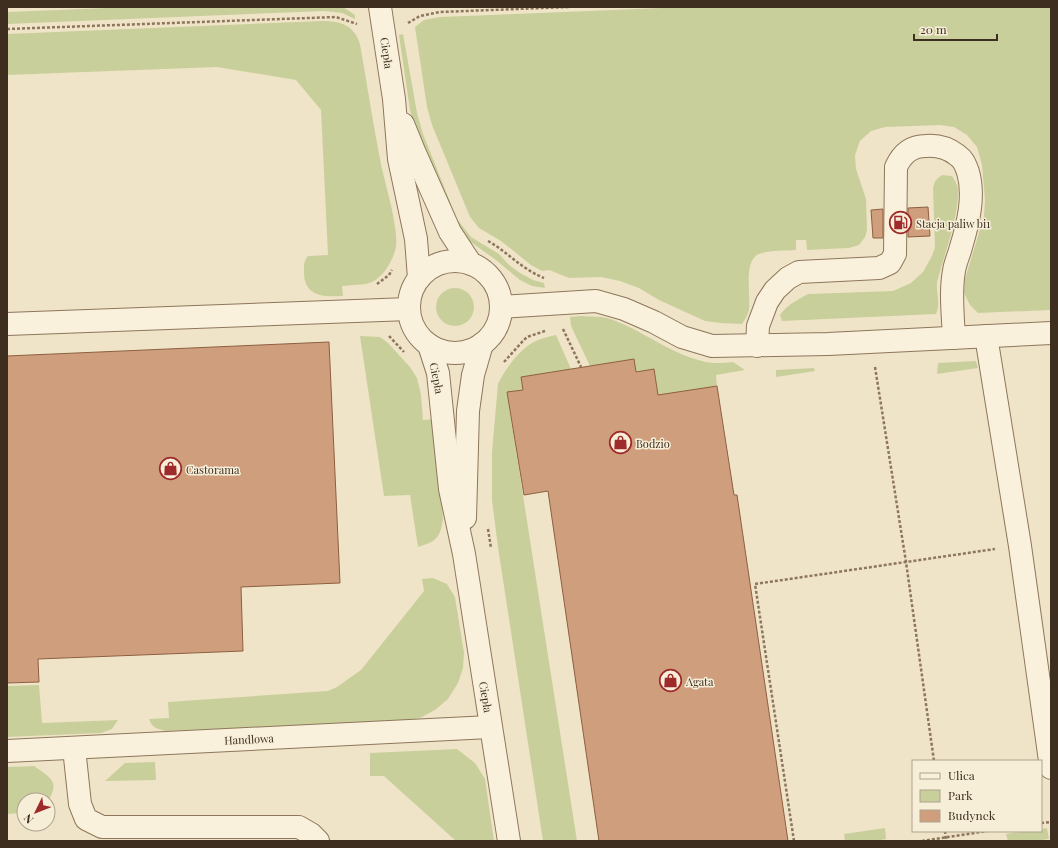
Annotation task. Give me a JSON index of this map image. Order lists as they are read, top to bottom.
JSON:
{
  "streets": {
    "street": ["Ciepła", "Handlowa"]
  },
  "crossings": [
    ["Ciepła", "Handlowa"]
  ],
  "places": {
    "fuel station": ["Stacja paliw bi1"],
    "shop": ["Bodzio", "Castorama", "Agata"]
  },
  "legend": ["Ulica", "Park", "Budynek"],
  "scale_bar": "20 m",
  "north": "bottom left"
}
